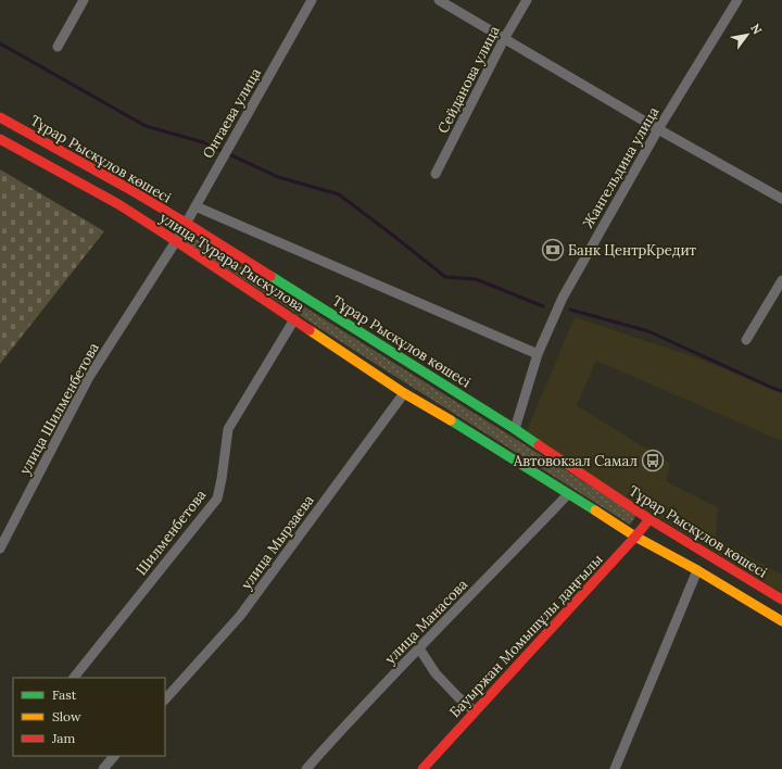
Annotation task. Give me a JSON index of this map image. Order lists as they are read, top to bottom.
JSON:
{
  "streets": {
    "main road": ["Тұрар Рыскұлов көшесі", "улица Турара Рыскулова", "Бауыржан Момышұлы даңғылы"],
    "street": [
      "Сейданова улица",
      "Онтаева улица",
      "Жангельдина улица",
      "улица Шилменбетова",
      "Шилменбетова",
      "улица Мырзаева",
      "улица Манасова"
    ]
  },
  "crossings": [
    ["Онтаева улица", "Тұрар Рыскұлов көшесі"],
    ["Онтаева улица", "улица Турара Рыскулова"],
    ["Онтаева улица", "улица Шилменбетова"],
    ["Тұрар Рыскұлов көшесі", "Жангельдина улица"],
    ["Тұрар Рыскұлов көшесі", "Бауыржан Момышұлы даңғылы"],
    ["улица Турара Рыскулова", "улица Шилменбетова"],
    ["улица Турара Рыскулова", "Шилменбетова"],
    ["улица Турара Рыскулова", "улица Мырзаева"],
    ["улица Турара Рыскулова", "улица Манасова"]
  ],
  "places": {
    "bank": ["Банк ЦентрКредит"],
    "bus stop": ["Автовокзал Самал"]
  },
  "legend": ["Fast", "Slow", "Jam"],
  "north": "top right"
}
